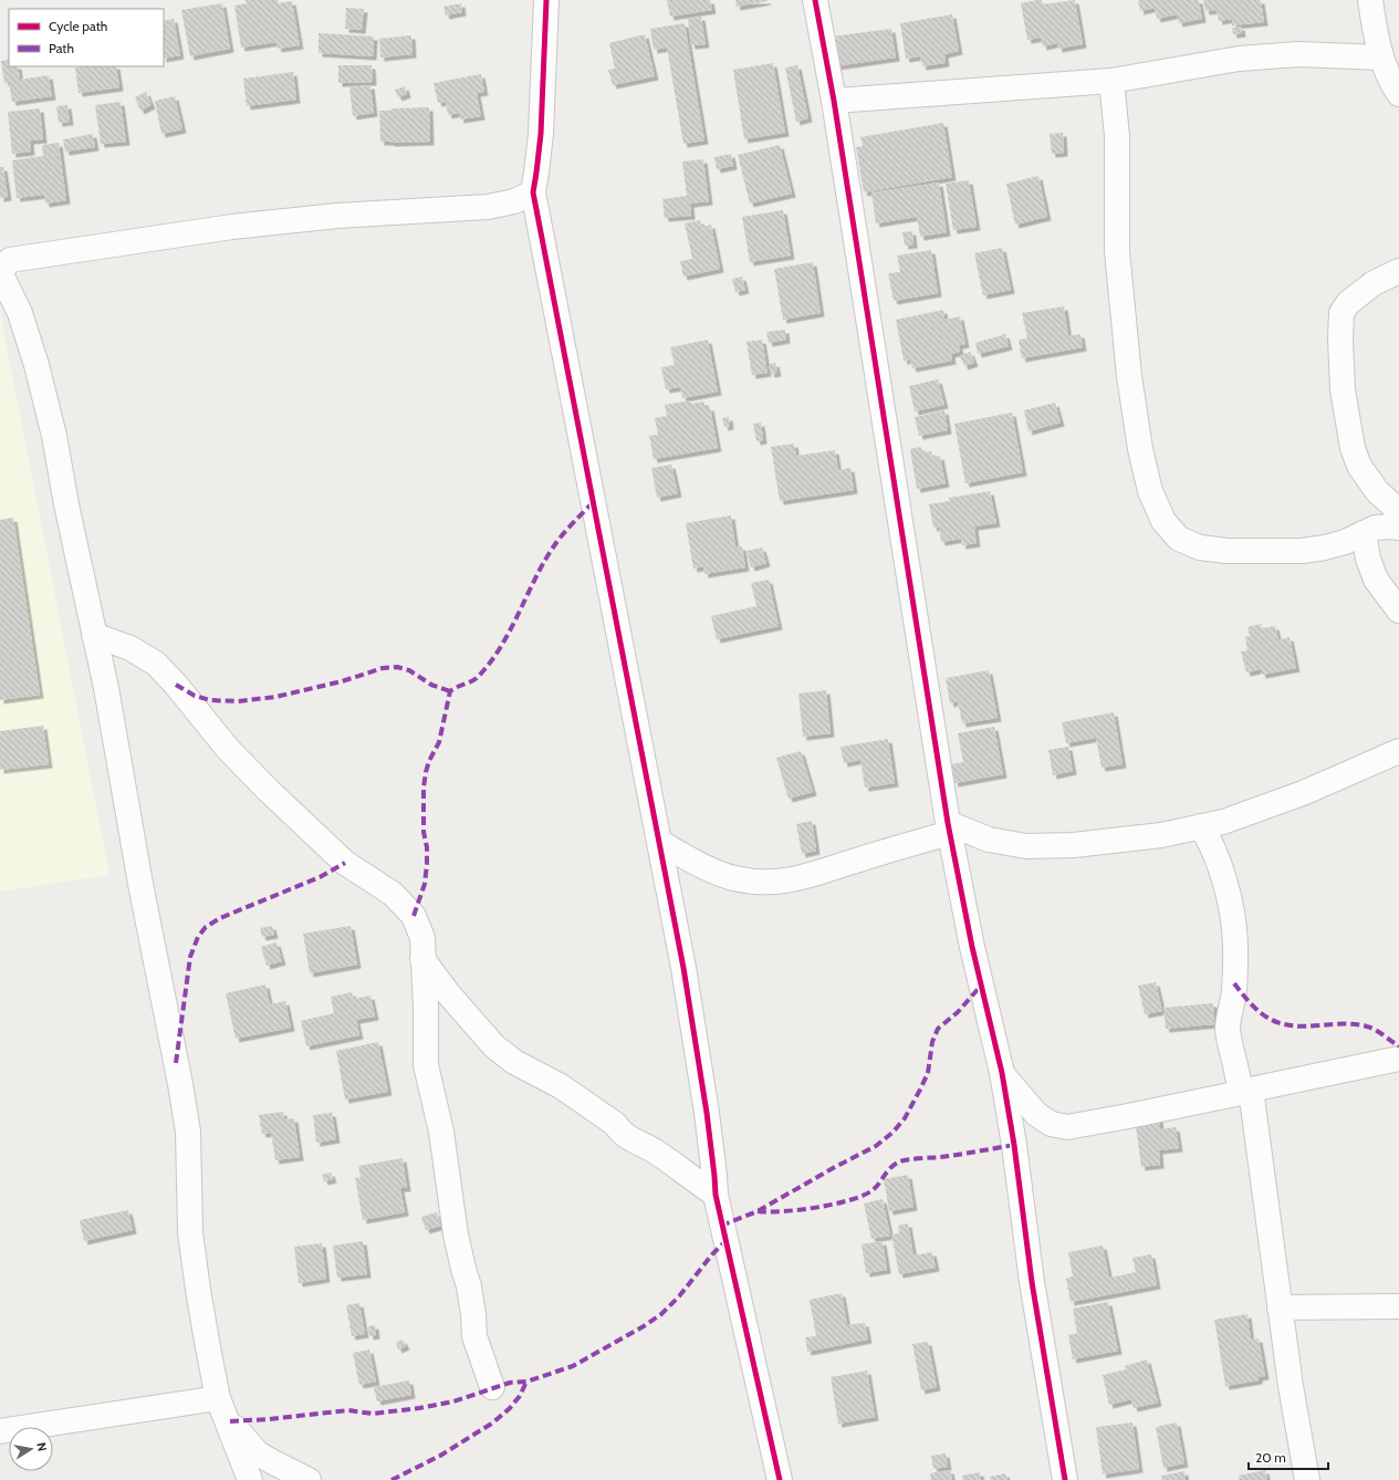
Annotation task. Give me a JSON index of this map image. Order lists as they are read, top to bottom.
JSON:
{
  "legend": ["Cycle path", "Path"],
  "scale_bar": "20 m",
  "north": "right"
}
